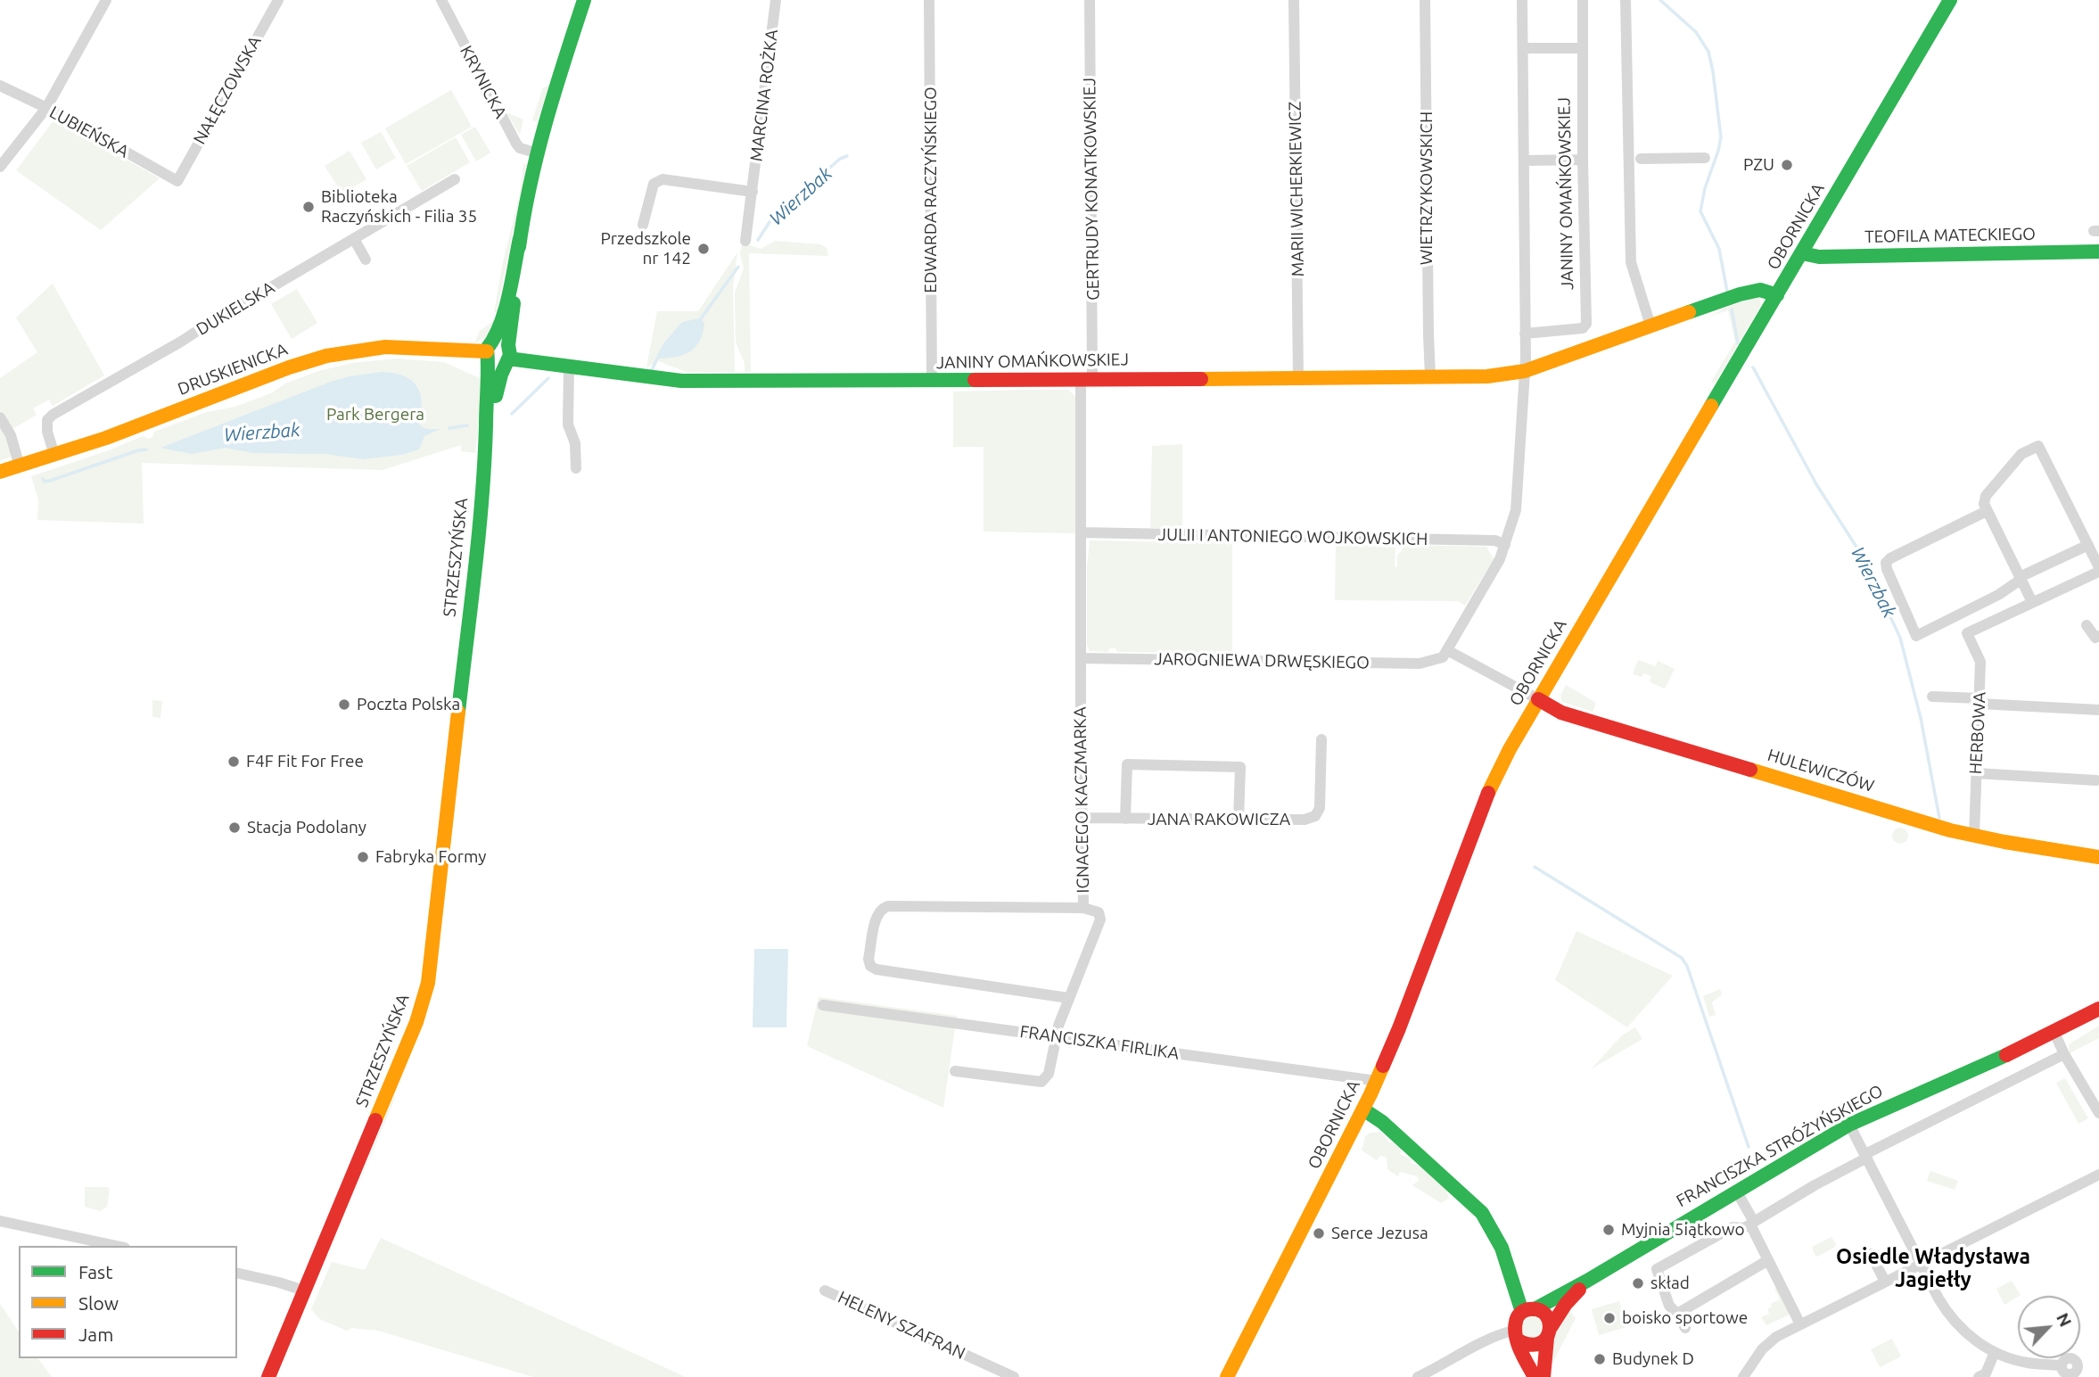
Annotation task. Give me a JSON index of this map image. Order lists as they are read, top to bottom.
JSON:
{
  "streets": {
    "street": [
      "KRYNICKA",
      "NAŁĘCZOWSKA",
      "MARCINA ROŻKA",
      "LUBIEŃSKA",
      "WIETRZYKOWSKICH",
      "GERTRUDY KONATKOWSKIEJ",
      "MARII WICHERKIEWICZ",
      "EDWARDA RACZYŃSKIEGO",
      "JANINY OMAŃKOWSKIEJ",
      "OBORNICKA",
      "TEOFILA MATECKIEGO",
      "DUKIELSKA",
      "DRUSKIENICKA",
      "JULII I ANTONIEGO WOJKOWSKICH",
      "STRZESZYŃSKA",
      "JAROGNIEWA DRWĘSKIEGO",
      "HERBOWA",
      "HULEWICZÓW",
      "IGNACEGO KACZMARKA",
      "JANA RAKOWICZA",
      "FRANCISZKA FIRLIKA",
      "FRANCISZKA STRÓŻYŃSKIEGO",
      "HELENY SZAFRAN"
    ]
  },
  "crossings": [
    ["KRYNICKA", "STRZESZYŃSKA"],
    ["NAŁĘCZOWSKA", "LUBIEŃSKA"],
    ["WIETRZYKOWSKICH", "JANINY OMAŃKOWSKIEJ"],
    ["GERTRUDY KONATKOWSKIEJ", "JANINY OMAŃKOWSKIEJ"],
    ["GERTRUDY KONATKOWSKIEJ", "IGNACEGO KACZMARKA"],
    ["MARII WICHERKIEWICZ", "JANINY OMAŃKOWSKIEJ"],
    ["EDWARDA RACZYŃSKIEGO", "JANINY OMAŃKOWSKIEJ"],
    ["JANINY OMAŃKOWSKIEJ", "OBORNICKA"],
    ["JANINY OMAŃKOWSKIEJ", "STRZESZYŃSKA"],
    ["JANINY OMAŃKOWSKIEJ", "IGNACEGO KACZMARKA"],
    ["OBORNICKA", "TEOFILA MATECKIEGO"],
    ["OBORNICKA", "HULEWICZÓW"],
    ["OBORNICKA", "FRANCISZKA FIRLIKA"],
    ["DUKIELSKA", "DRUSKIENICKA"],
    ["DRUSKIENICKA", "STRZESZYŃSKA"],
    ["JULII I ANTONIEGO WOJKOWSKICH", "IGNACEGO KACZMARKA"],
    ["JAROGNIEWA DRWĘSKIEGO", "IGNACEGO KACZMARKA"],
    ["HERBOWA", "HULEWICZÓW"],
    ["IGNACEGO KACZMARKA", "JANA RAKOWICZA"],
    ["IGNACEGO KACZMARKA", "FRANCISZKA FIRLIKA"]
  ],
  "districts": ["Osiedle Władysława Jagiełły"],
  "water": ["Wierzbak"],
  "parks": ["Park Bergera"],
  "places": [
    "PZU",
    "Biblioteka Raczyńskich - Filia 35",
    "Przedszkole nr 142",
    "Poczta Polska",
    "F4F Fit For Free",
    "Stacja Podolany",
    "Fabryka Formy",
    "Myjnia 5iątkowo",
    "Serce Jezusa",
    "skład",
    "boisko sportowe",
    "Budynek D"
  ],
  "legend": ["Fast", "Slow", "Jam"],
  "north": "top right"
}
